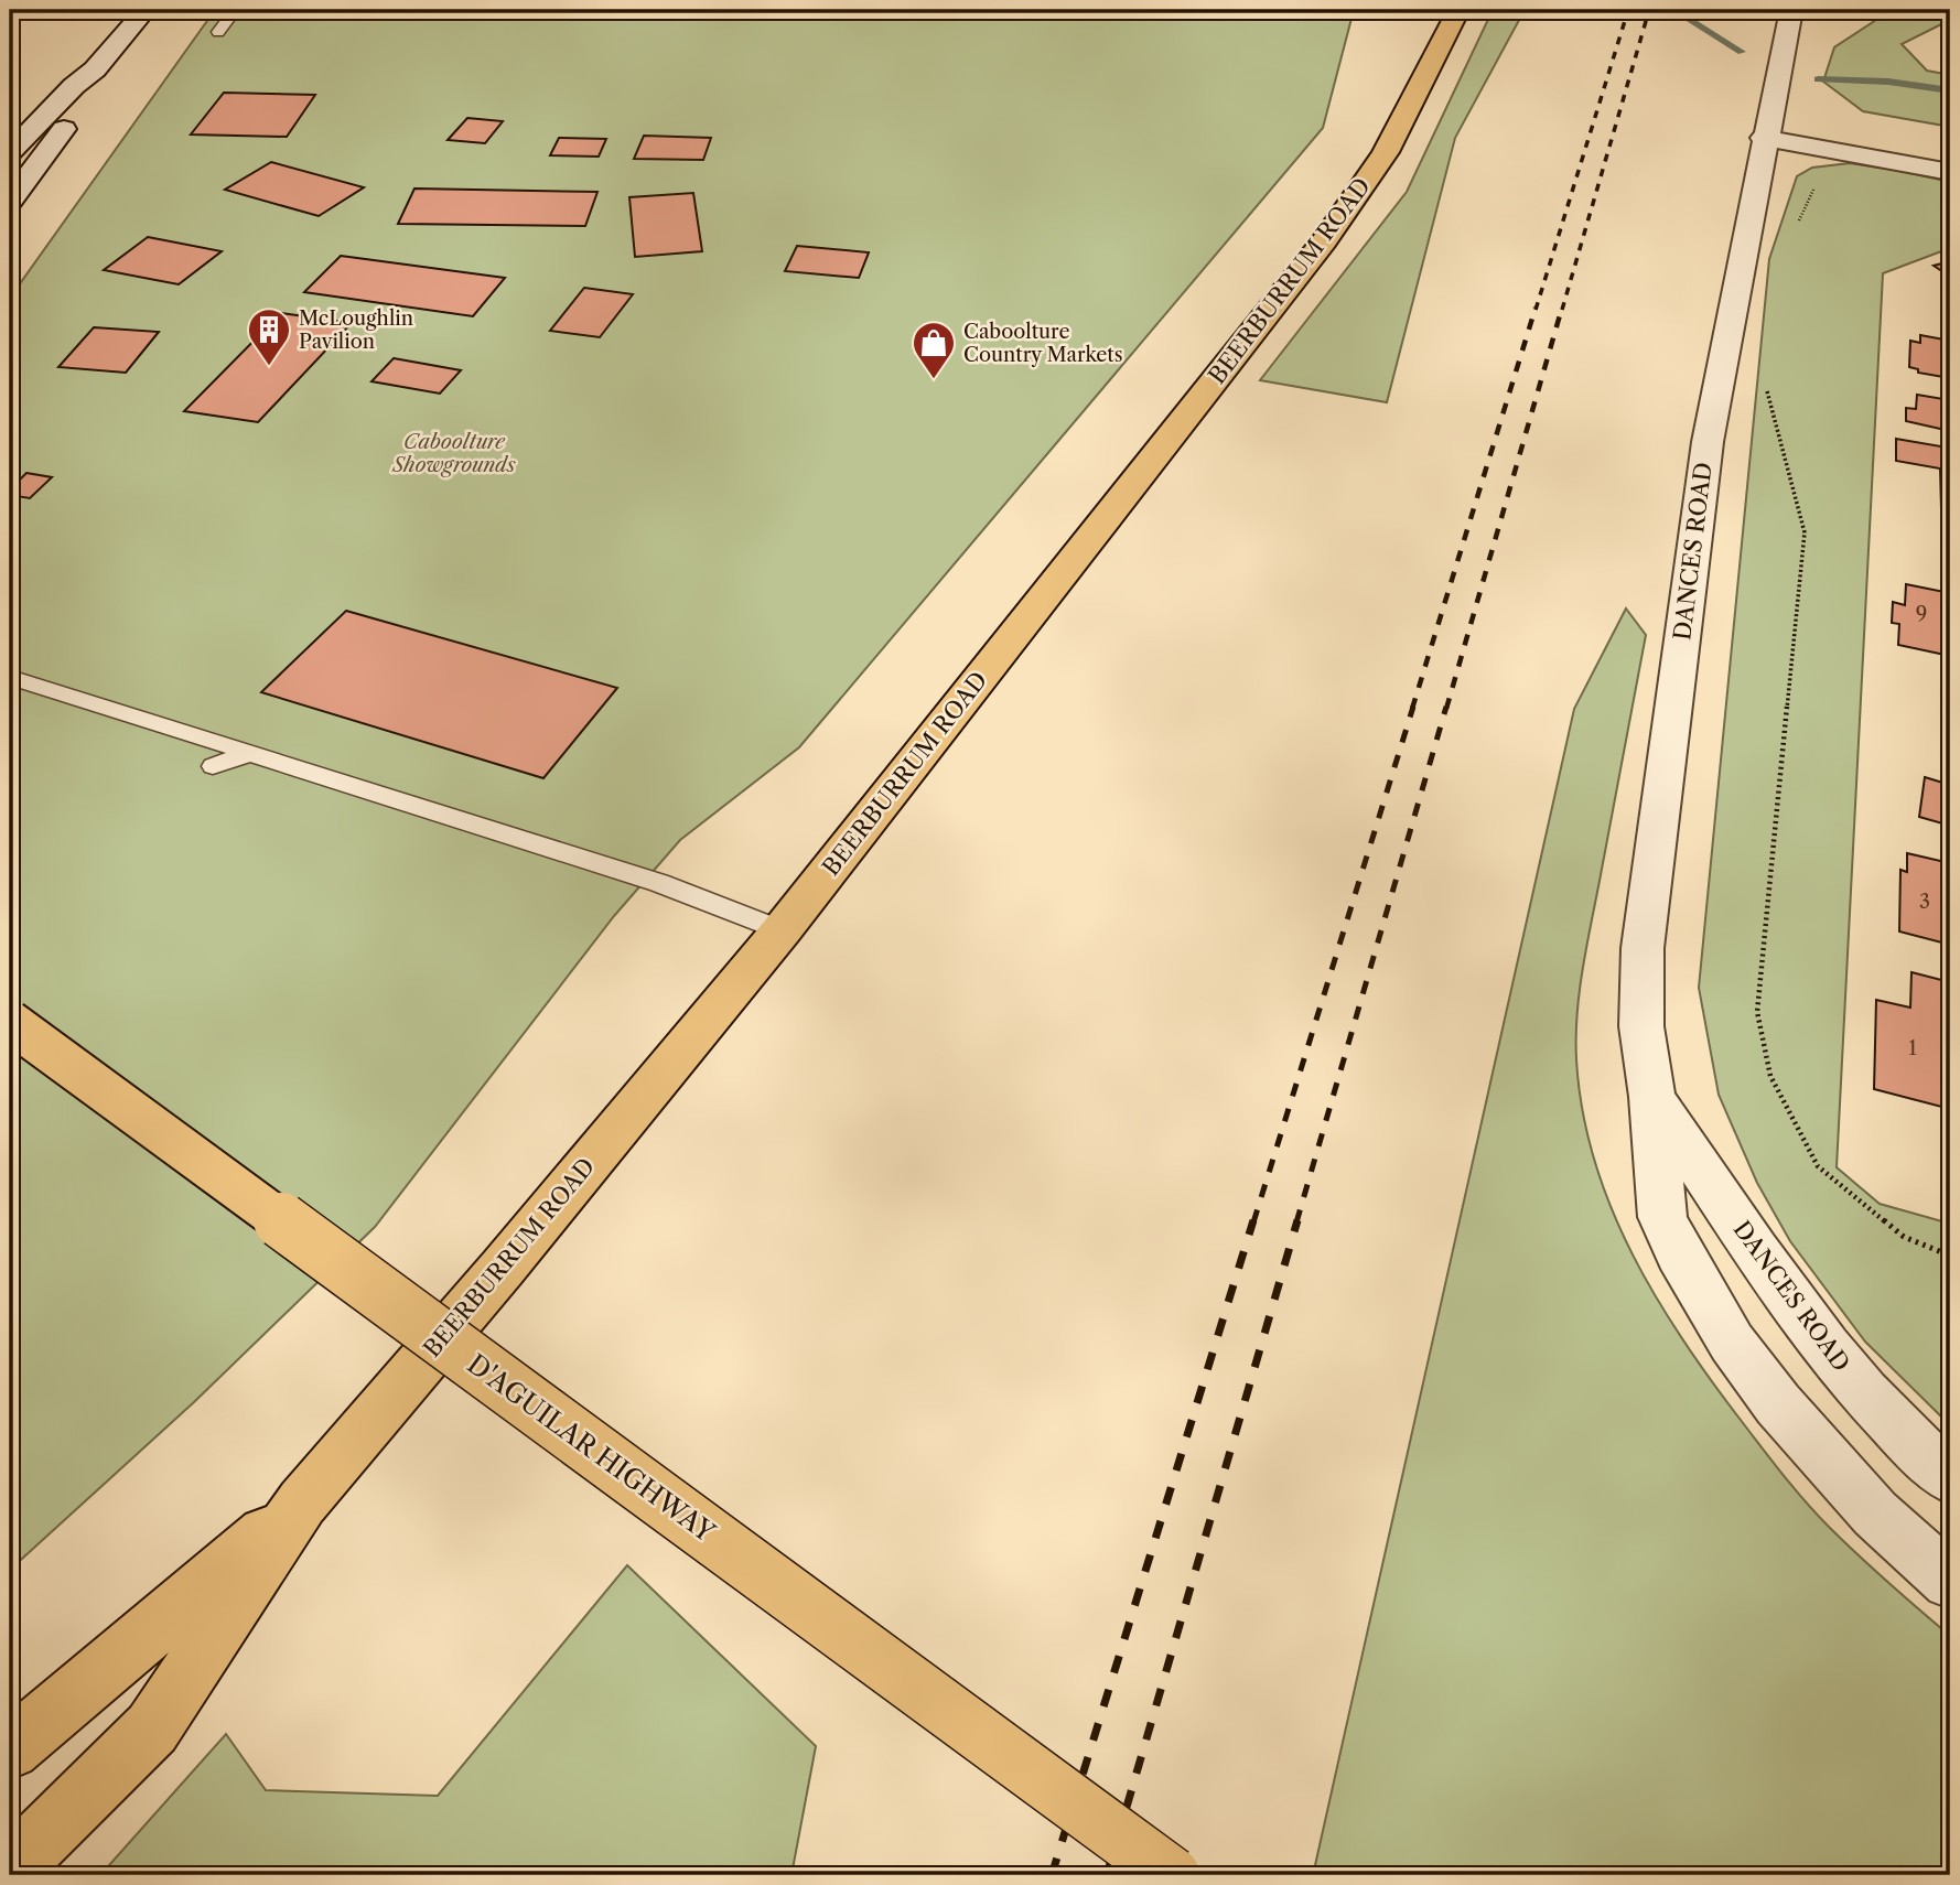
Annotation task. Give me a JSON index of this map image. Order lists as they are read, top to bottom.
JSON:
{
  "streets": {
    "main road": ["BEERBURRUM ROAD", "D'AGUILAR HIGHWAY"],
    "street": ["DANCES ROAD"]
  },
  "parks": ["Caboolture Showgrounds"],
  "places": {
    "building": ["McLoughlin Pavilion"],
    "shop": ["Caboolture Country Markets"]
  },
  "house_numbers": ["9", "3", "1"]
}
